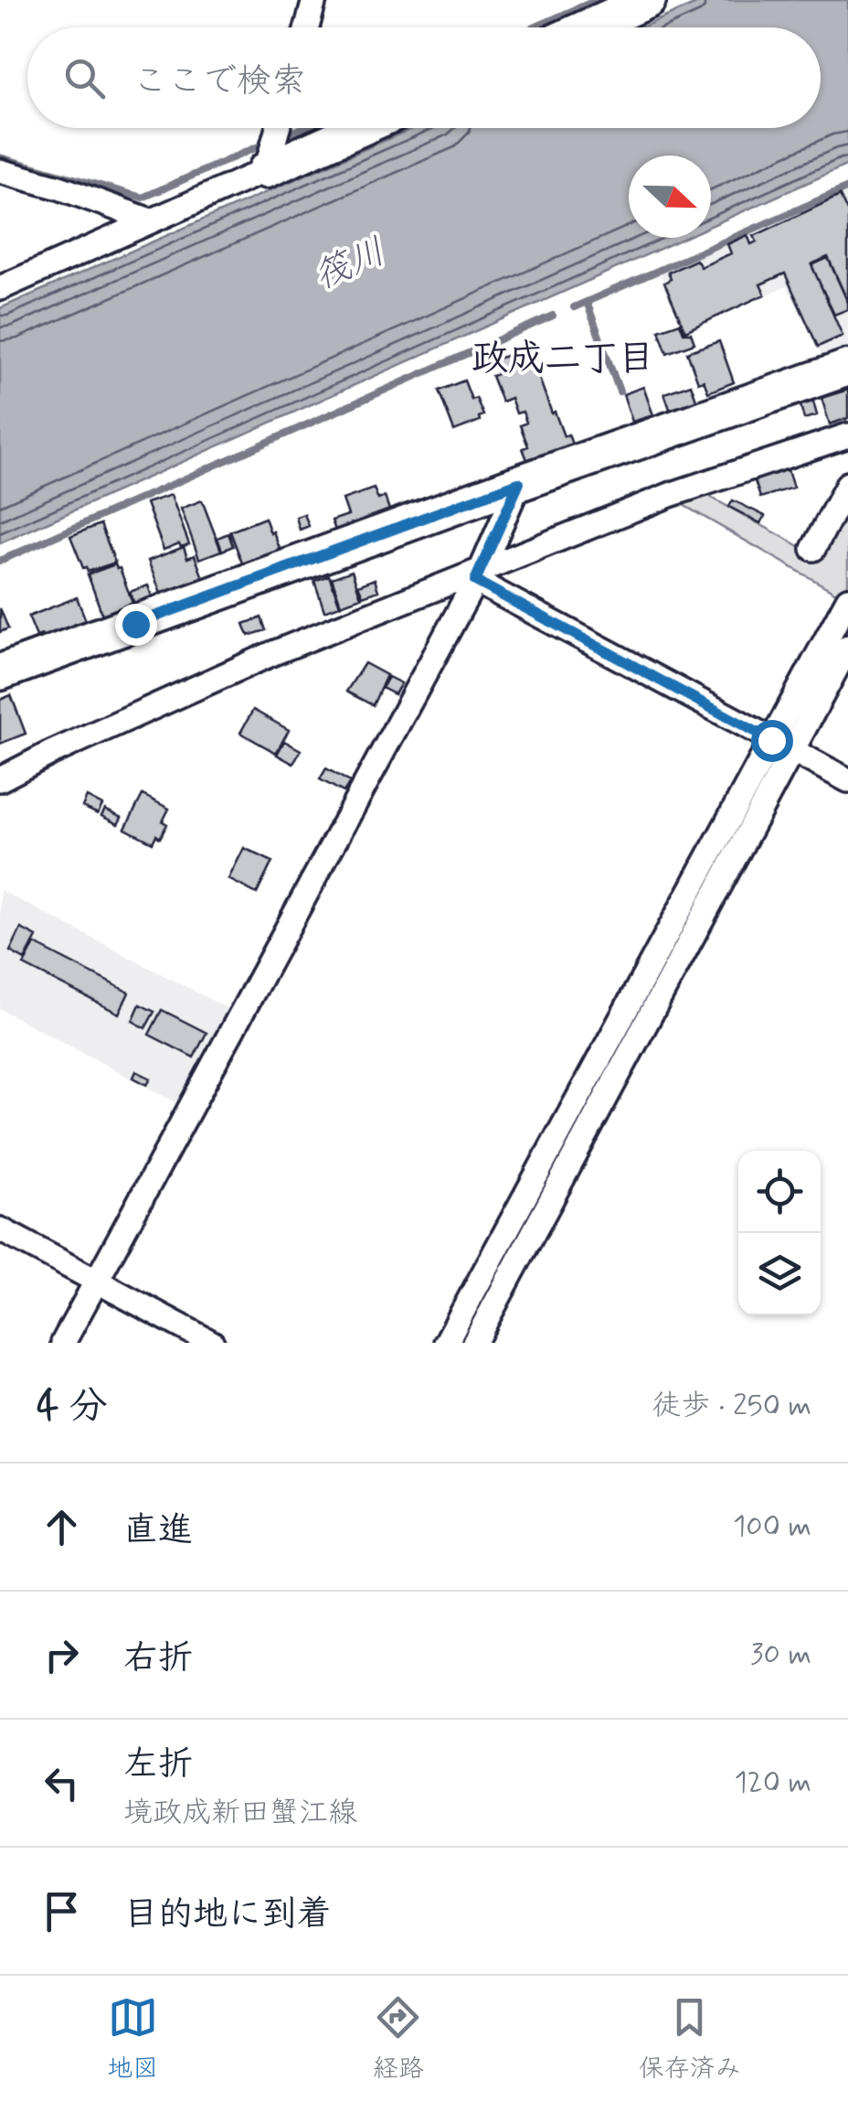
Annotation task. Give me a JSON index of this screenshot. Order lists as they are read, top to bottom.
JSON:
{
  "districts": ["政成二丁目"],
  "water": ["筏川"],
  "north": "right",
  "page": {
    "search": "ここで検索",
    "heading": ["4 分", "徒歩 · 250 m"],
    "list": [
      ["直進", "100 m"],
      ["右折", "30 m"],
      ["左折", "境政成新田蟹江線", "120 m"],
      "目的地に到着"
    ],
    "nav": ["地図", "経路", "保存済み"]
  }
}
